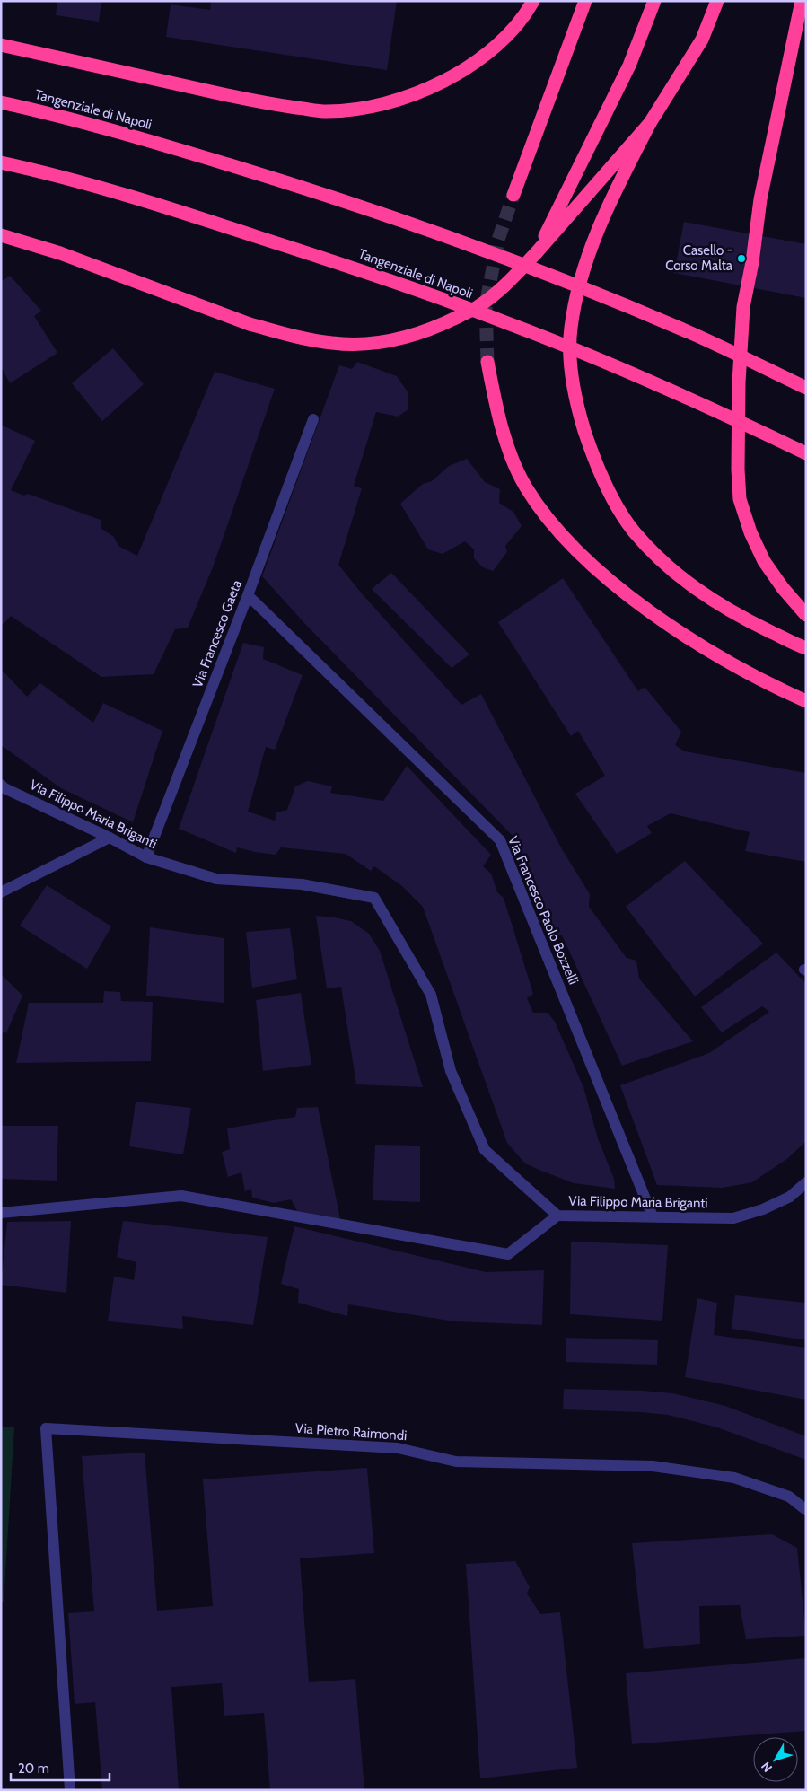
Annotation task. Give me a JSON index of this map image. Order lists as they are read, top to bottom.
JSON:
{
  "streets": {
    "highway": ["Tangenziale di Napoli"],
    "street": [
      "Via Francesco Gaeta",
      "Via Filippo Maria Briganti",
      "Via Francesco Paolo Bozzelli",
      "Via Pietro Raimondi"
    ]
  },
  "crossings": [
    ["Via Francesco Gaeta", "Via Filippo Maria Briganti"],
    ["Via Francesco Gaeta", "Via Francesco Paolo Bozzelli"],
    ["Via Filippo Maria Briganti", "Via Francesco Paolo Bozzelli"]
  ],
  "places": ["Casello - Corso Malta"],
  "scale_bar": "20 m",
  "north": "bottom left"
}
